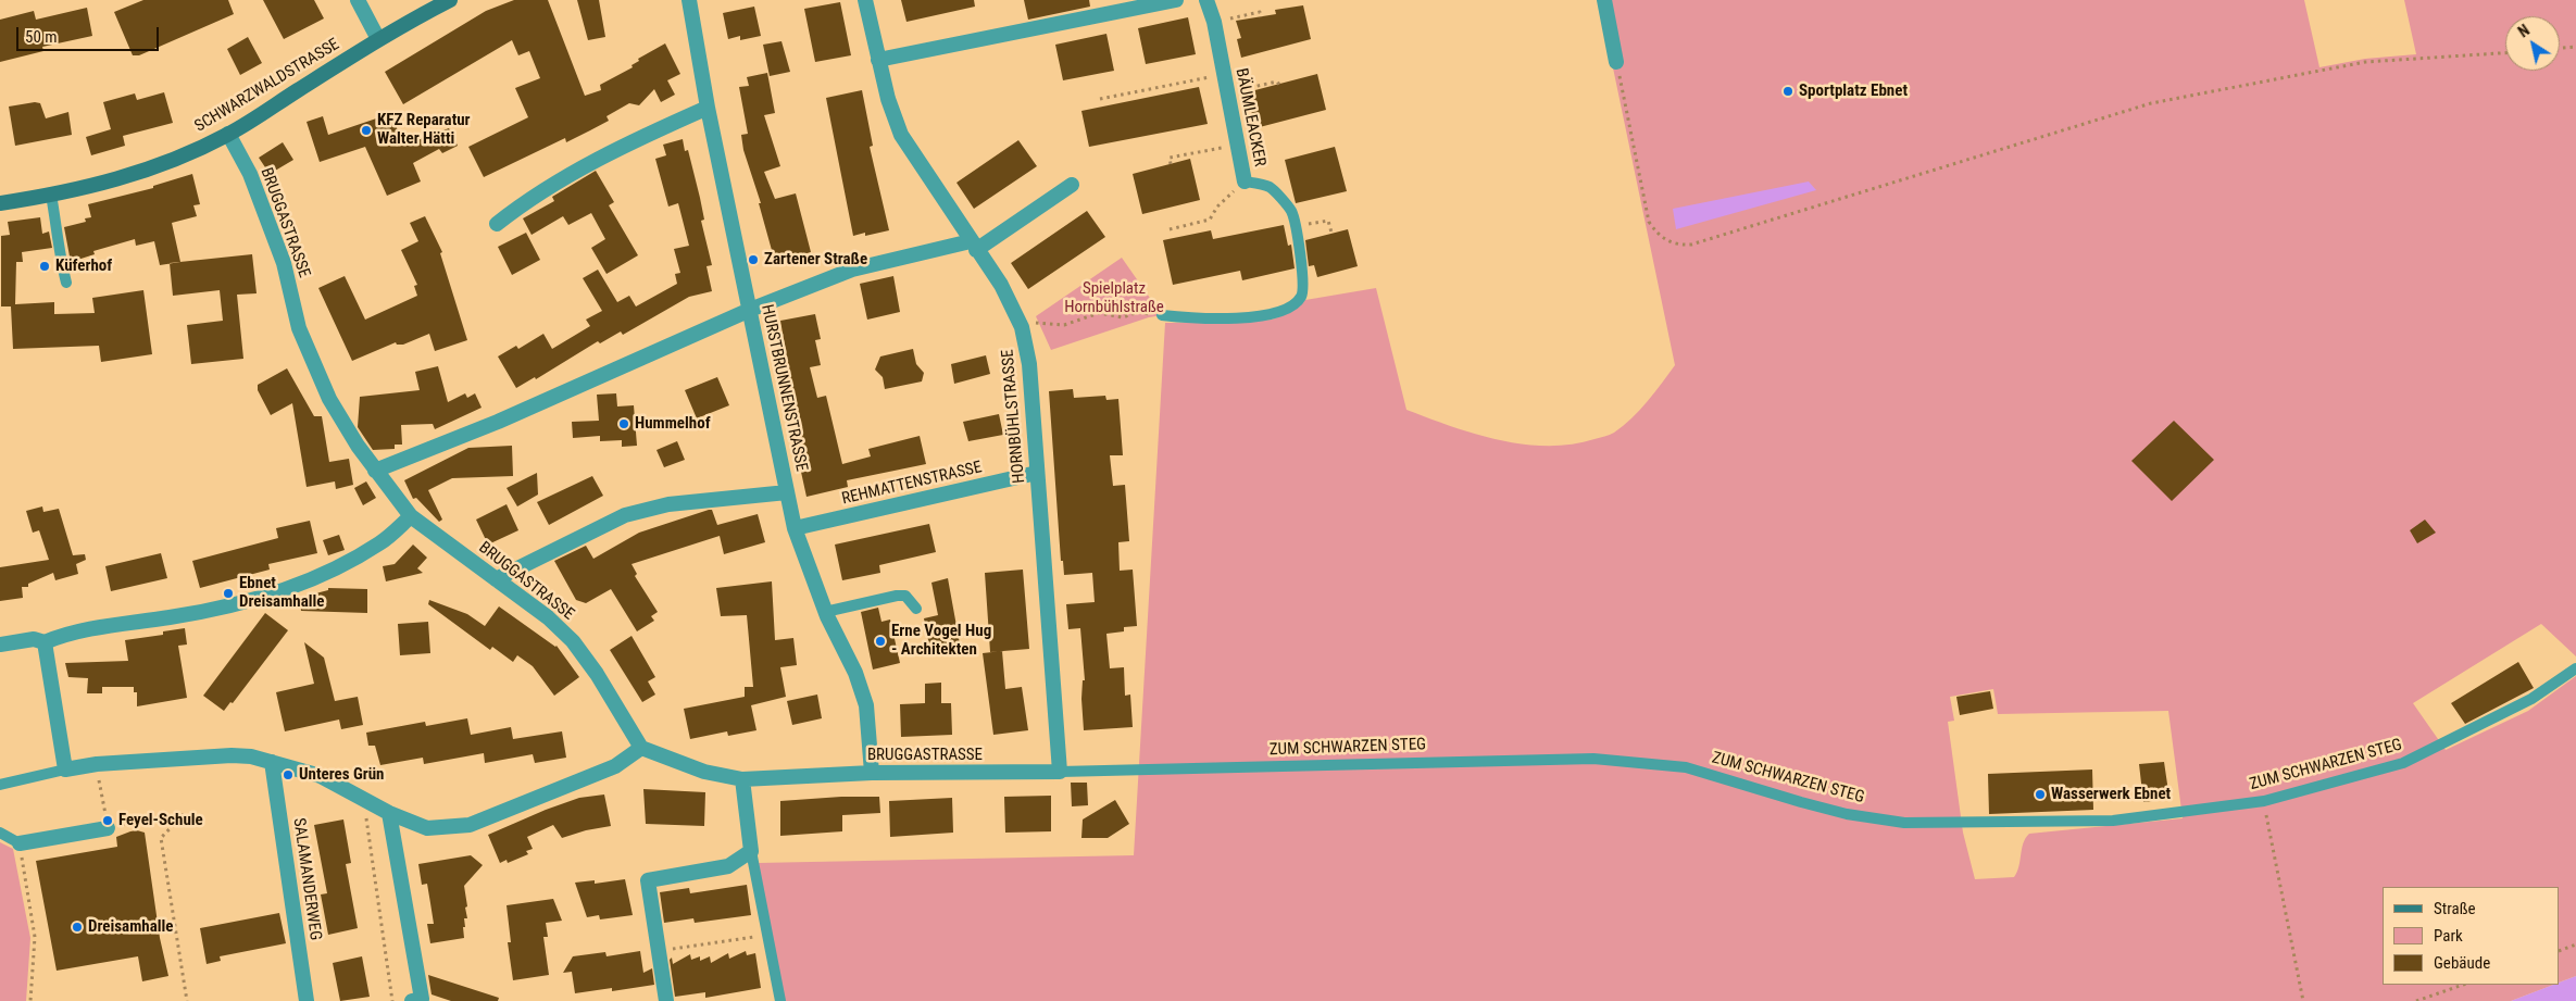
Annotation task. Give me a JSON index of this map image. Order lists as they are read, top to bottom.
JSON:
{
  "streets": {
    "main road": ["SCHWARZWALDSTRASSE"],
    "street": [
      "BÄUMLEACKER",
      "BRUGGASTRASSE",
      "HURSTBRUNNENSTRASSE",
      "HORNBÜHLSTRASSE",
      "REHMATTENSTRASSE",
      "SALAMANDERWEG"
    ],
    "lane": ["ZUM SCHWARZEN STEG"]
  },
  "crossings": [
    ["SCHWARZWALDSTRASSE", "BRUGGASTRASSE"],
    ["BRUGGASTRASSE", "HURSTBRUNNENSTRASSE"],
    ["BRUGGASTRASSE", "HORNBÜHLSTRASSE"],
    ["BRUGGASTRASSE", "ZUM SCHWARZEN STEG"],
    ["HURSTBRUNNENSTRASSE", "REHMATTENSTRASSE"],
    ["HORNBÜHLSTRASSE", "REHMATTENSTRASSE"],
    ["HORNBÜHLSTRASSE", "ZUM SCHWARZEN STEG"]
  ],
  "parks": ["Spielplatz Hornbühlstraße"],
  "places": [
    "Sportplatz Ebnet",
    "KFZ Reparatur Walter Hätti",
    "Zartener Straße",
    "Küferhof",
    "Hummelhof",
    "Ebnet Dreisamhalle",
    "Erne Vogel Hug - Architekten",
    "Unteres Grün",
    "Wasserwerk Ebnet",
    "Feyel-Schule",
    "Dreisamhalle"
  ],
  "legend": ["Straße", "Park", "Gebäude"],
  "scale_bar": "50 m",
  "north": "top left"
}
